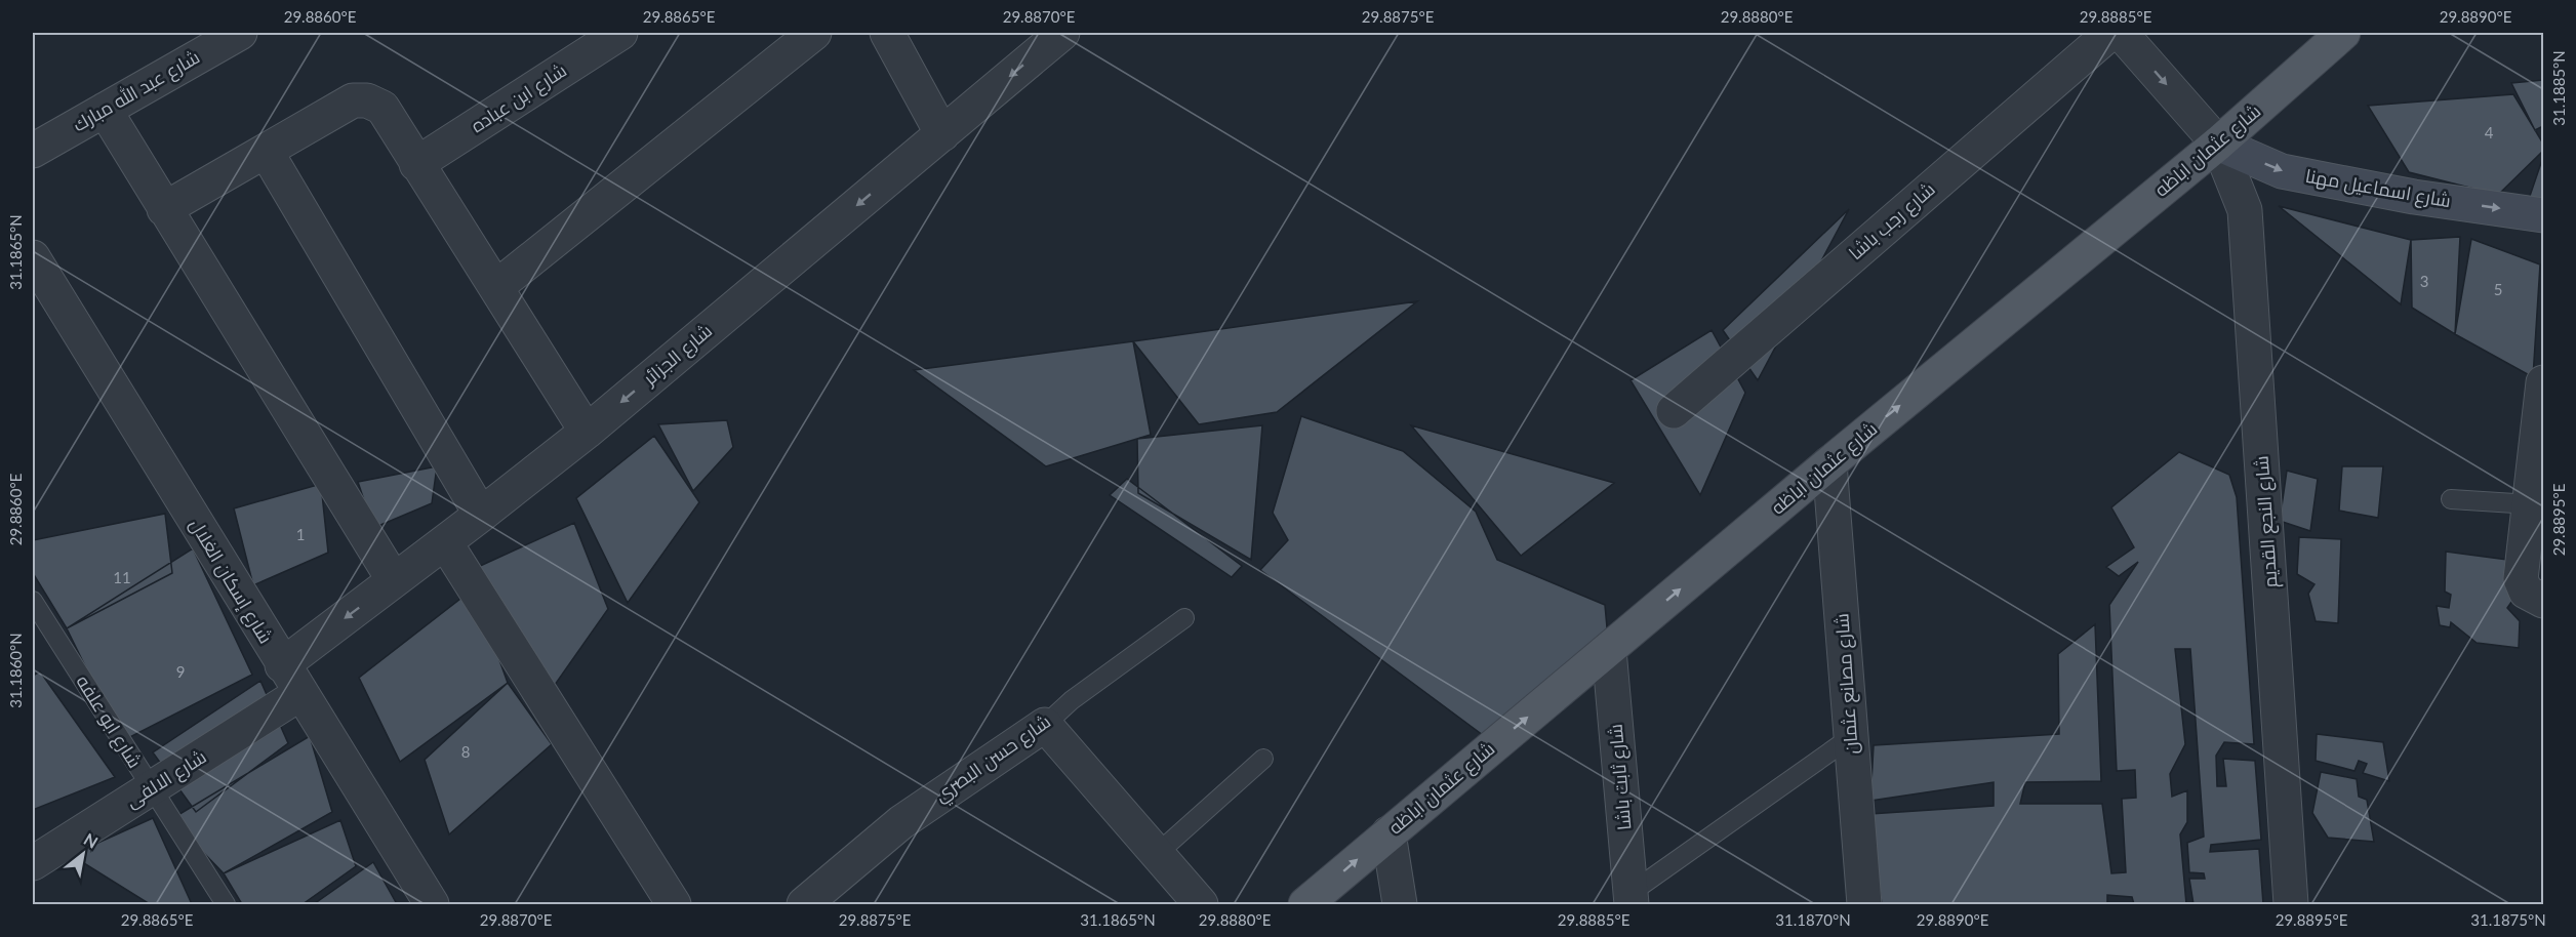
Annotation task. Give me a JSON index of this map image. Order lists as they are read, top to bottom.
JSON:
{
  "streets": {
    "main road": ["شارع عثمان اباظه", "شارع اسماعيل مهنا"],
    "street": [
      "شارع عبد الله مبارك",
      "شارع ابن عباده",
      "شارع رجب باشا",
      "شارع الجزائر",
      "شارع النجع القديم",
      "شارع إسكان الغلال",
      "شارع مصانع عثمان",
      "شارع حسن البصري",
      "شارع ثابت باشا",
      "شارع الالفى"
    ],
    "lane": ["شارع ابو علفه"]
  },
  "crossings": [
    ["شارع عثمان اباظه", "شارع اسماعيل مهنا"],
    ["شارع عثمان اباظه", "شارع النجع القديم"],
    ["شارع عثمان اباظه", "شارع مصانع عثمان"],
    ["شارع عثمان اباظه", "شارع ثابت باشا"],
    ["شارع اسماعيل مهنا", "شارع النجع القديم"],
    ["شارع الجزائر", "شارع إسكان الغلال"],
    ["شارع إسكان الغلال", "شارع الالفى"],
    ["شارع ابو علفه", "شارع الالفى"]
  ],
  "one_way": ["شارع عثمان اباظه", "شارع اسماعيل مهنا"],
  "house_numbers": [
    "4",
    "3",
    "5",
    "1",
    "11",
    "9",
    "8"
  ],
  "north": "top right",
  "coordinates": [
    "29.8860°E",
    "29.8865°E",
    "29.8870°E",
    "29.8875°E",
    "29.8880°E",
    "29.8885°E",
    "29.8890°E",
    "31.1885°N",
    "31.1865°N",
    "29.8895°E",
    "31.1860°N",
    "31.1870°N",
    "31.1875°N"
  ]
}
